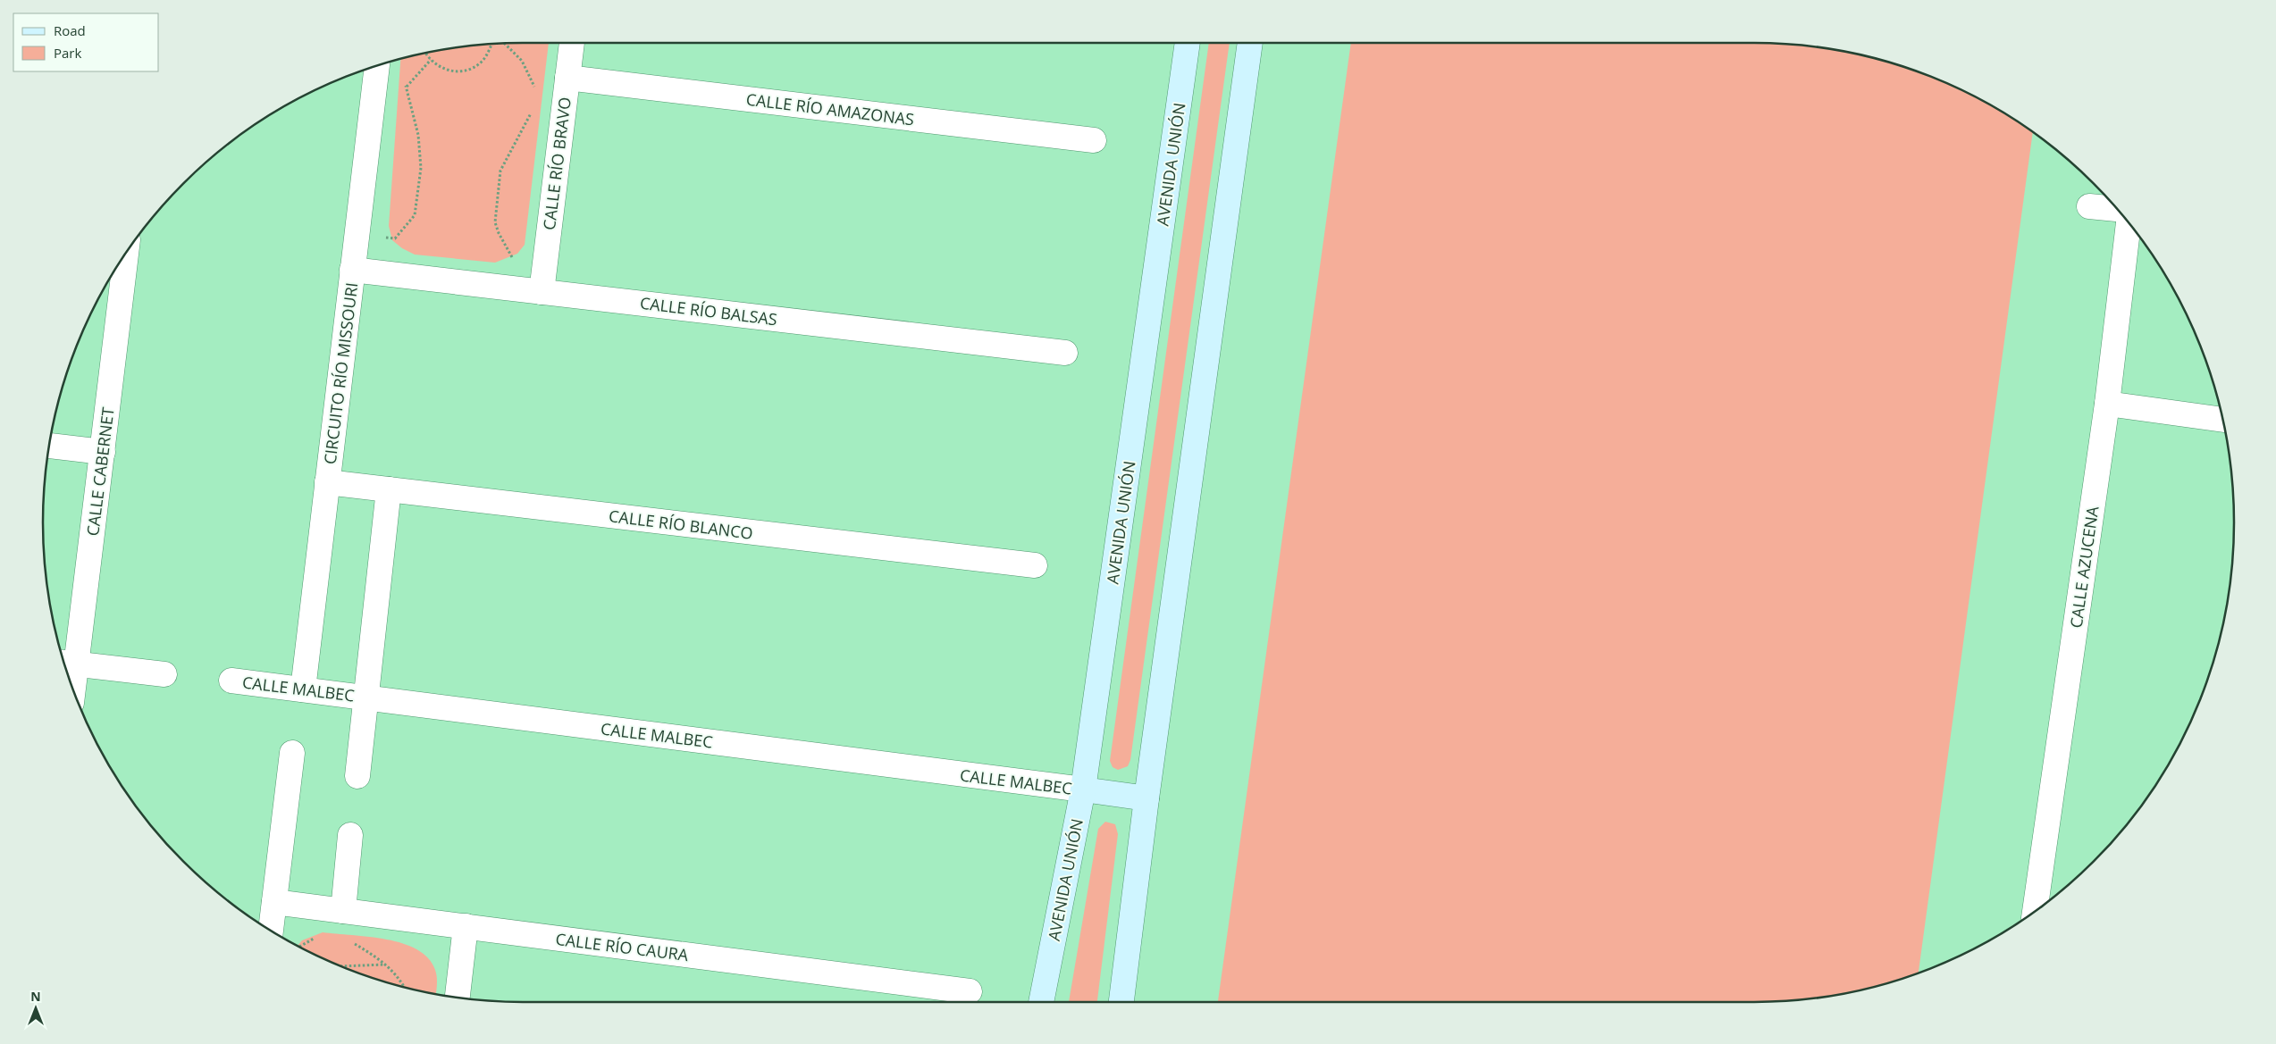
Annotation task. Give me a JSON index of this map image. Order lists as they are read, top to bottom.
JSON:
{
  "streets": {
    "street": [
      "CALLE RÍO AMAZONAS",
      "CALLE RÍO BRAVO",
      "AVENIDA UNIÓN",
      "CALLE RÍO BALSAS",
      "CIRCUITO RÍO MISSOURI",
      "CALLE CABERNET",
      "CALLE RÍO BLANCO",
      "CALLE AZUCENA",
      "CALLE MALBEC",
      "CALLE RÍO CAURA"
    ]
  },
  "crossings": [
    ["CALLE RÍO AMAZONAS", "CALLE RÍO BRAVO"],
    ["CALLE RÍO BRAVO", "CALLE RÍO BALSAS"],
    ["AVENIDA UNIÓN", "CALLE MALBEC"],
    ["CALLE RÍO BALSAS", "CIRCUITO RÍO MISSOURI"],
    ["CIRCUITO RÍO MISSOURI", "CALLE RÍO BLANCO"],
    ["CIRCUITO RÍO MISSOURI", "CALLE MALBEC"]
  ],
  "legend": ["Road", "Park"],
  "north": "top"
}
